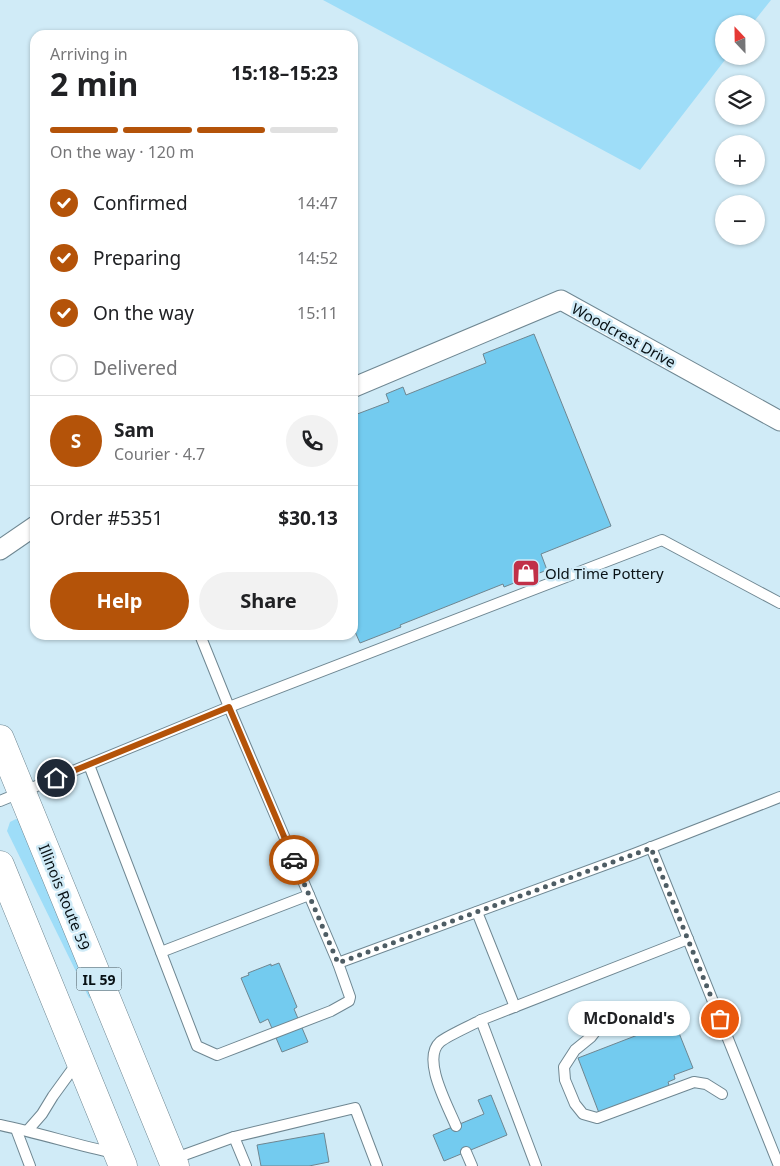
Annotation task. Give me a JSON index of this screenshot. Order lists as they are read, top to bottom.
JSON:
{
  "streets": {
    "main road": ["Illinois Route 59", "IL 59"],
    "street": ["Woodcrest Drive"]
  },
  "places": {
    "shop": ["Old Time Pottery"],
    "other": ["McDonald's"]
  },
  "north": "top",
  "page": {
    "map_buttons": ["+", "−"],
    "heading": ["2 min", "Arriving in", "15:18–15:23"],
    "panel": [
      "Sam",
      "Courier · 4.7",
      "Order #5351",
      "$30.13"
    ],
    "bar": "On the way · 120 m",
    "list": [
      ["Confirmed", "14:47"],
      ["Preparing", "14:52"],
      ["On the way", "15:11"],
      "Delivered"
    ],
    "round": "S",
    "buttons": ["Help", "Share"],
    "bubble": "McDonald's"
  }
}
